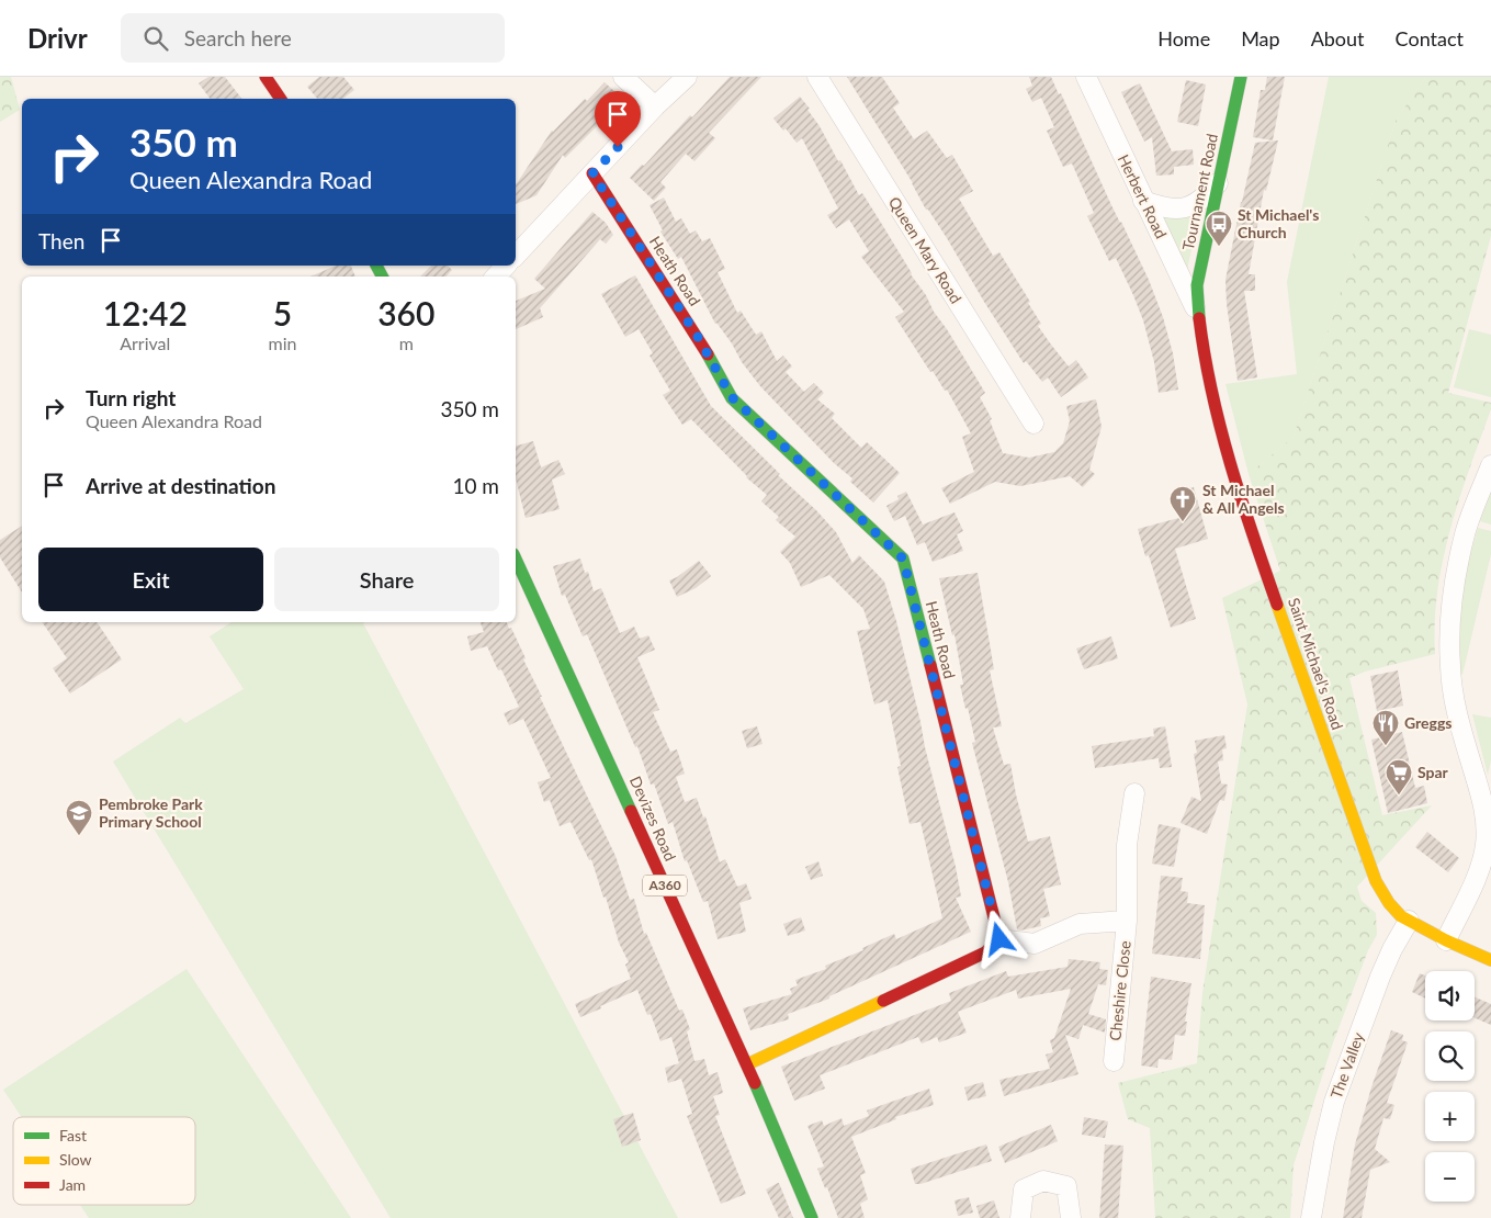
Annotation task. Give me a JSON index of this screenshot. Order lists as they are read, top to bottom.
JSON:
{
  "streets": {
    "street": [
      "Tournament Road",
      "Herbert Road",
      "Queen Mary Road",
      "Heath Road",
      "Saint Michael's Road",
      "Devizes Road",
      "A360",
      "Cheshire Close",
      "The Valley"
    ]
  },
  "crossings": [
    ["Tournament Road", "Herbert Road"],
    ["Tournament Road", "Saint Michael's Road"],
    ["Herbert Road", "Saint Michael's Road"],
    ["Heath Road", "Cheshire Close"],
    ["Saint Michael's Road", "The Valley"]
  ],
  "places": {
    "bus stop": ["St Michael's Church"],
    "church": ["St Michael & All Angels"],
    "restaurant": ["Greggs"],
    "supermarket": ["Spar"],
    "school or university": ["Pembroke Park Primary School"]
  },
  "legend": ["Fast", "Slow", "Jam"],
  "page": {
    "header": "Drivr",
    "search": "Search here",
    "nav": [
      "Home",
      "Map",
      "About",
      "Contact"
    ],
    "turn": ["350 m", "Queen Alexandra Road"],
    "then": "Then",
    "eta": [
      "12:42",
      "Arrival",
      "5",
      "min",
      "360",
      "m"
    ],
    "list": [
      {
        "name": "Turn right",
        "note": "Queen Alexandra Road",
        "value": "350 m"
      },
      {
        "name": "Arrive at destination",
        "value": "10 m"
      }
    ],
    "buttons": ["Exit", "Share"],
    "map_buttons": ["+", "−"]
  }
}
